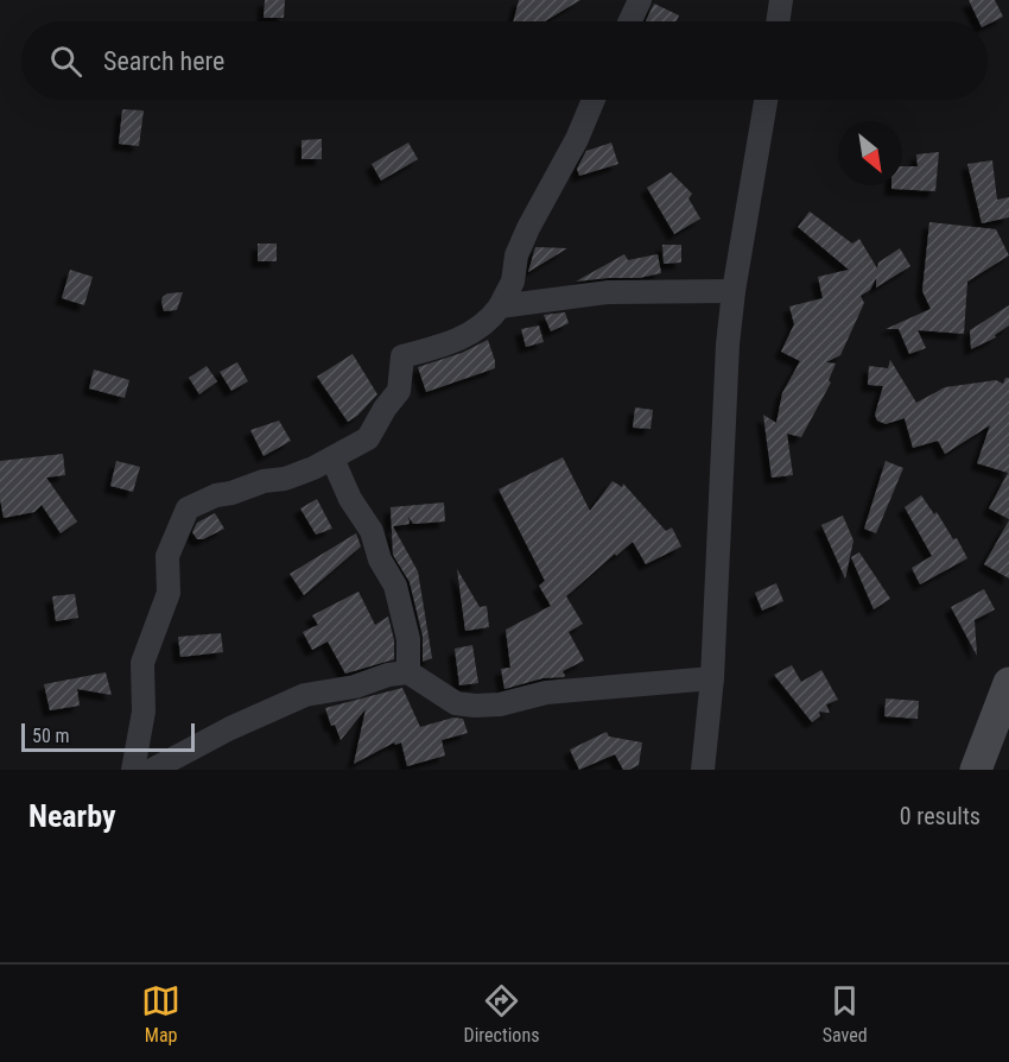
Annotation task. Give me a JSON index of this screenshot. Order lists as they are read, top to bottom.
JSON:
{
  "scale_bar": "50 m",
  "north": "bottom right",
  "page": {
    "search": "Search here",
    "scale": "50 m",
    "heading": ["Nearby", "0 results"],
    "nav": ["Map", "Directions", "Saved"]
  }
}
